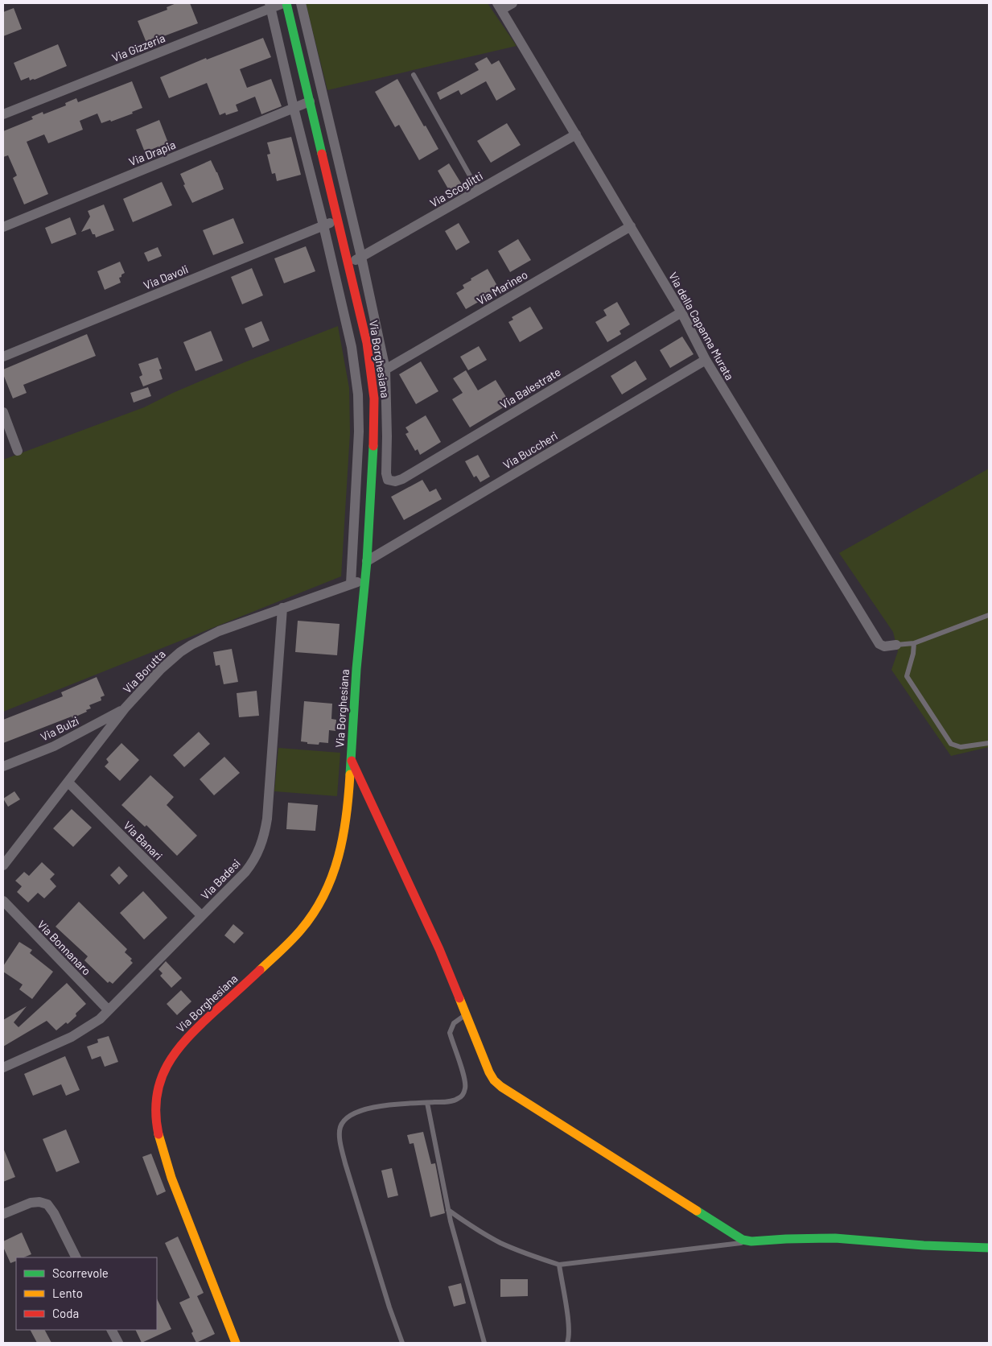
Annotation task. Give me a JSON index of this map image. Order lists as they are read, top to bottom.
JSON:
{
  "streets": {
    "street": [
      "Via Gizzeria",
      "Via Drapia",
      "Via Scoglitti",
      "Via Davoli",
      "Via Marineo",
      "Via della Capanna Murata",
      "Via Borghesiana",
      "Via Balestrate",
      "Via Buccheri",
      "Via Borutta",
      "Via Bulzi",
      "Via Banari",
      "Via Badesi",
      "Via Bonnanaro"
    ]
  },
  "crossings": [
    ["Via Drapia", "Via Borghesiana"],
    ["Via Scoglitti", "Via della Capanna Murata"],
    ["Via Scoglitti", "Via Borghesiana"],
    ["Via Davoli", "Via Borghesiana"],
    ["Via Marineo", "Via della Capanna Murata"],
    ["Via Marineo", "Via Borghesiana"],
    ["Via della Capanna Murata", "Via Balestrate"],
    ["Via della Capanna Murata", "Via Buccheri"],
    ["Via Borghesiana", "Via Balestrate"],
    ["Via Borghesiana", "Via Buccheri"],
    ["Via Borghesiana", "Via Borutta"],
    ["Via Borutta", "Via Bulzi"],
    ["Via Borutta", "Via Banari"],
    ["Via Borutta", "Via Badesi"],
    ["Via Banari", "Via Badesi"],
    ["Via Badesi", "Via Bonnanaro"]
  ],
  "legend": ["Scorrevole", "Lento", "Coda"]
}
